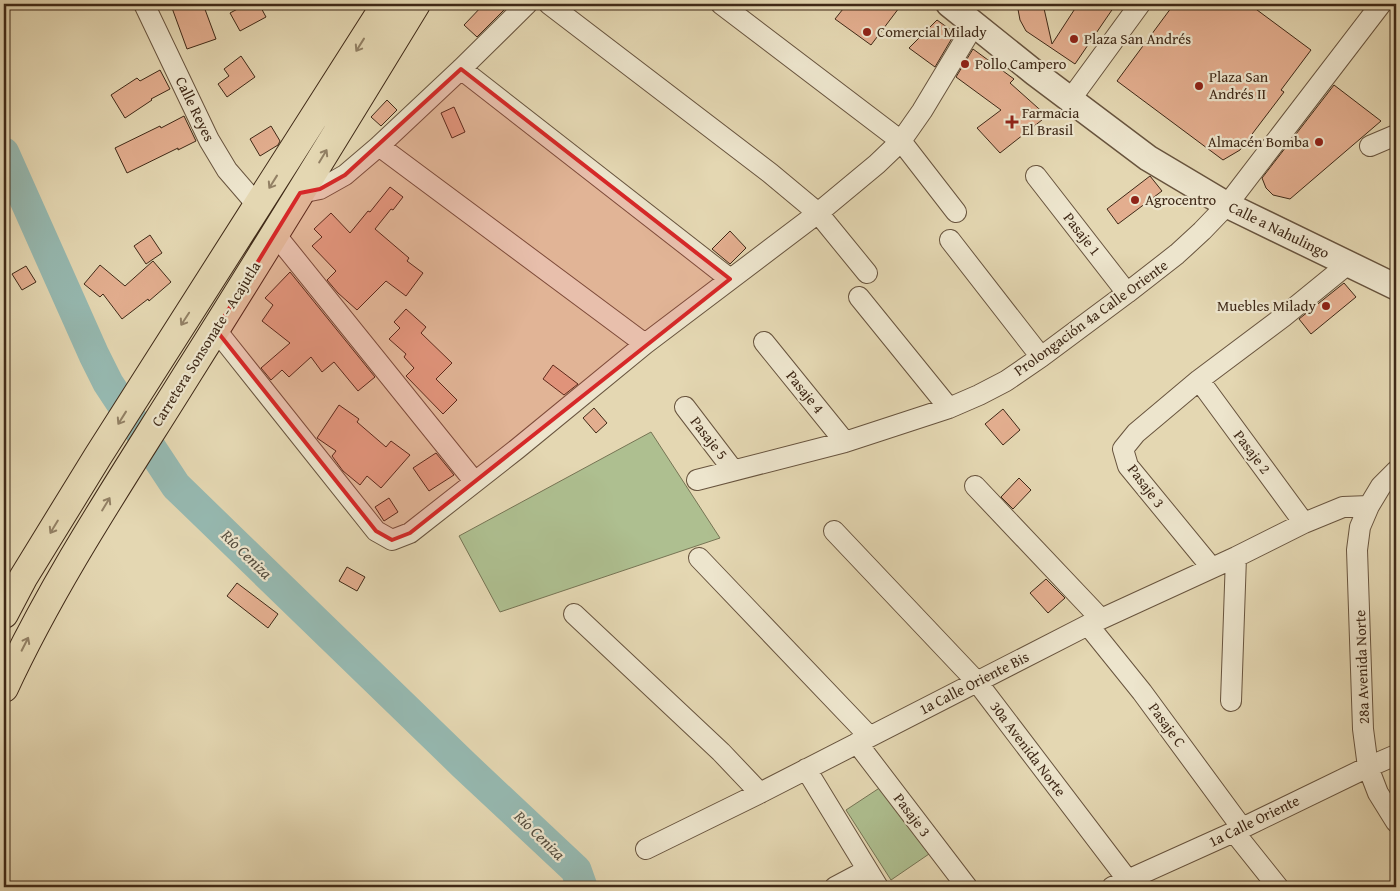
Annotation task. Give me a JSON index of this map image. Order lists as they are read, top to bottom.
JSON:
{
  "streets": {
    "highway": ["Carretera Sonsonate - Acajutla"],
    "street": [
      "Calle Reyes",
      "Calle a Nahulingo",
      "Pasaje 1",
      "Prolongación 4a Calle Oriente",
      "Pasaje 4",
      "Pasaje 5",
      "Pasaje 2",
      "Pasaje 3",
      "28a Avenida Norte",
      "1a Calle Oriente Bis",
      "Pasaje C",
      "30a Avenida Norte",
      "1a Calle Oriente"
    ]
  },
  "crossings": [
    ["Calle Reyes", "Carretera Sonsonate - Acajutla"],
    ["Calle a Nahulingo", "Prolongación 4a Calle Oriente"],
    ["Pasaje 1", "Prolongación 4a Calle Oriente"],
    ["Prolongación 4a Calle Oriente", "Pasaje 4"],
    ["Prolongación 4a Calle Oriente", "Pasaje 5"],
    ["Pasaje 2", "Pasaje 3"],
    ["Pasaje 2", "1a Calle Oriente Bis"],
    ["Pasaje 3", "1a Calle Oriente Bis"],
    ["28a Avenida Norte", "1a Calle Oriente Bis"],
    ["28a Avenida Norte", "1a Calle Oriente"],
    ["1a Calle Oriente Bis", "Pasaje C"],
    ["1a Calle Oriente Bis", "30a Avenida Norte"],
    ["Pasaje C", "1a Calle Oriente"],
    ["30a Avenida Norte", "1a Calle Oriente"]
  ],
  "water": ["Río Ceniza"],
  "places": {
    "other": [
      "Comercial Milady",
      "Plaza San Andrés",
      "Pollo Campero",
      "Plaza San Andrés II",
      "Almacén Bomba",
      "Agrocentro",
      "Muebles Milady"
    ],
    "health": ["Farmacia El Brasil"]
  }
}
